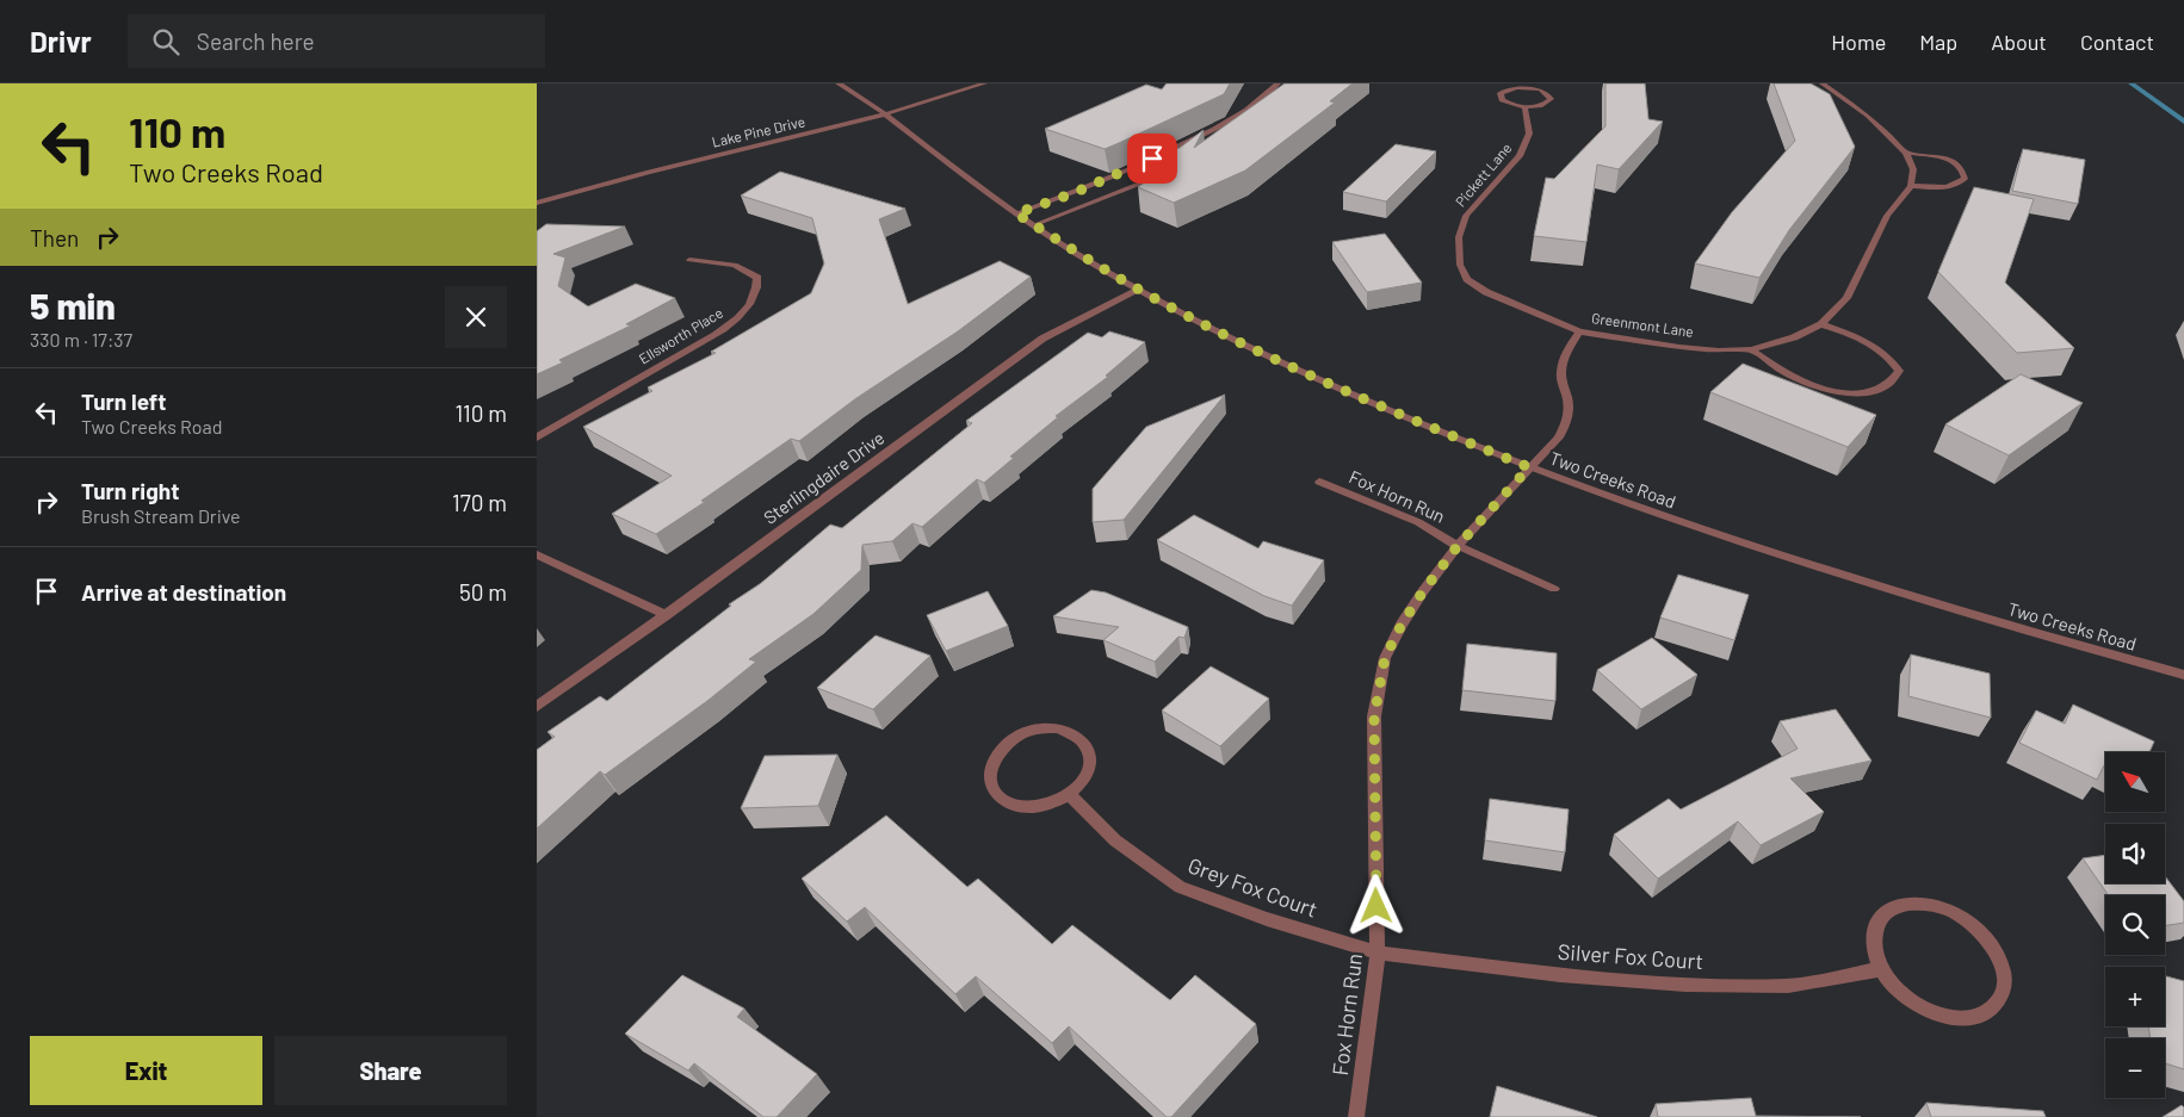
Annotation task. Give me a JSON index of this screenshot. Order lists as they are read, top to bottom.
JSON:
{
  "streets": {
    "street": [
      "Lake Pine Drive",
      "Pickett Lane",
      "Greenmont Lane",
      "Ellsworth Place",
      "Sterlingdaire Drive",
      "Two Creeks Road",
      "Fox Horn Run",
      "Grey Fox Court",
      "Silver Fox Court"
    ]
  },
  "crossings": [
    ["Lake Pine Drive", "Two Creeks Road"],
    ["Pickett Lane", "Greenmont Lane"],
    ["Greenmont Lane", "Two Creeks Road"],
    ["Greenmont Lane", "Fox Horn Run"],
    ["Sterlingdaire Drive", "Two Creeks Road"],
    ["Two Creeks Road", "Fox Horn Run"],
    ["Fox Horn Run", "Grey Fox Court"],
    ["Fox Horn Run", "Silver Fox Court"],
    ["Grey Fox Court", "Silver Fox Court"]
  ],
  "north": "top left",
  "page": {
    "header": "Drivr",
    "search": "Search here",
    "nav": [
      "Home",
      "Map",
      "About",
      "Contact"
    ],
    "turn": ["110 m", "Two Creeks Road"],
    "then": "Then",
    "heading": ["5 min", "330 m · 17:37"],
    "list": [
      {
        "name": "Turn left",
        "note": "Two Creeks Road",
        "value": "110 m"
      },
      {
        "name": "Turn right",
        "note": "Brush Stream Drive",
        "value": "170 m"
      },
      {
        "name": "Arrive at destination",
        "value": "50 m"
      }
    ],
    "map_buttons": ["+", "−"],
    "buttons": ["Exit", "Share"]
  }
}
